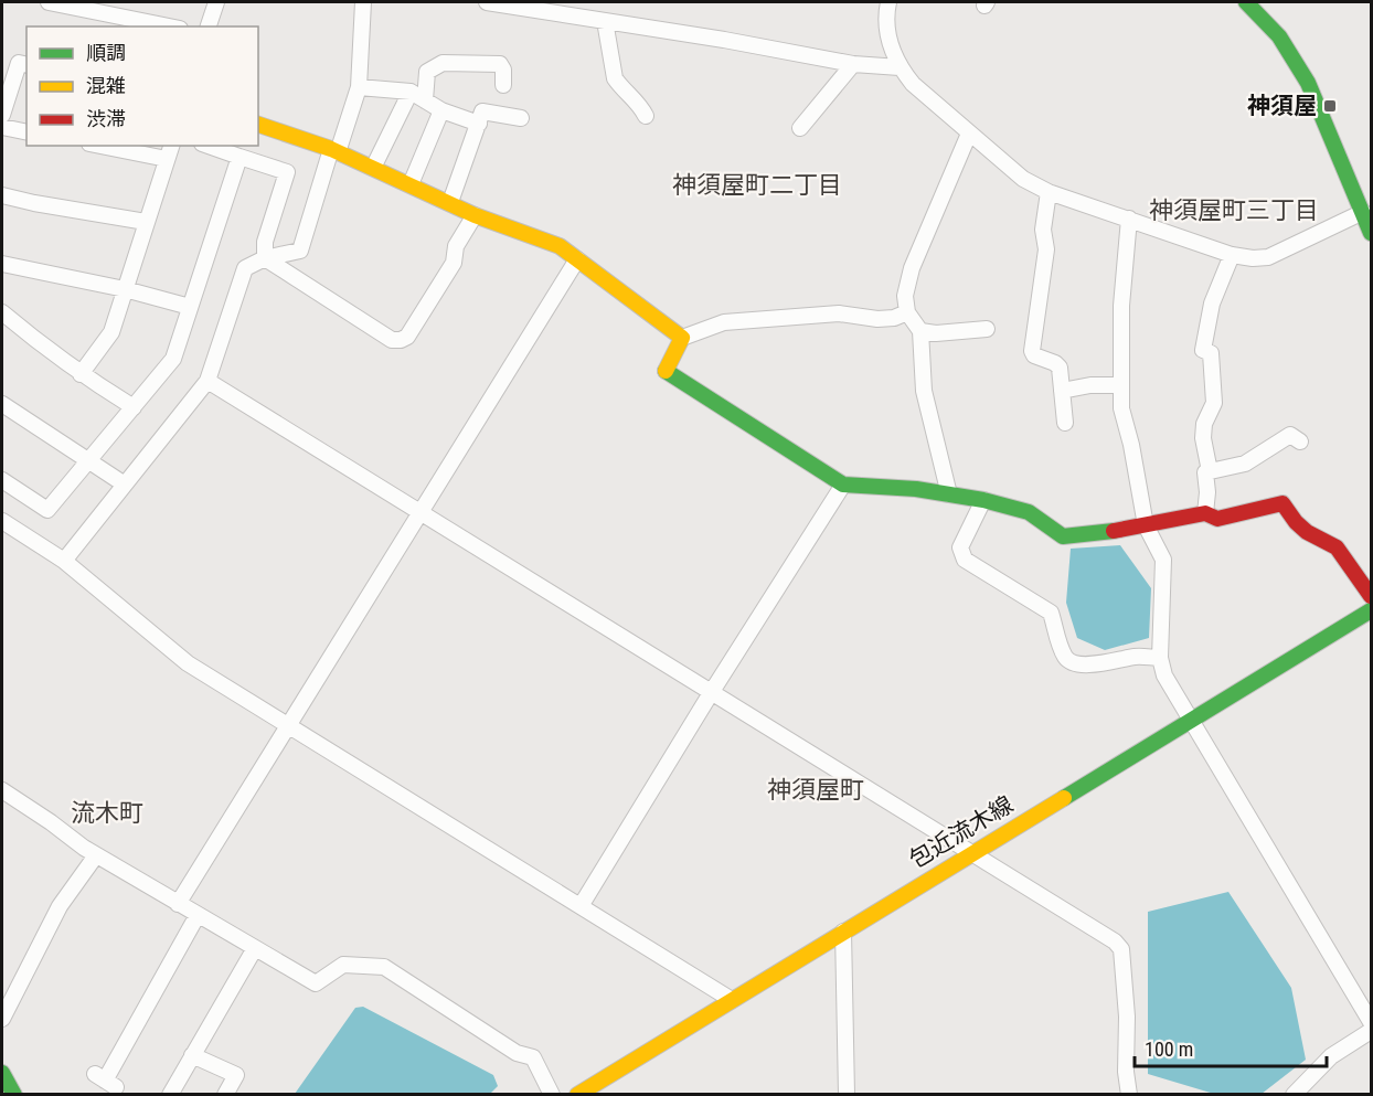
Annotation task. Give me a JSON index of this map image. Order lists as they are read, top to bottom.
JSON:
{
  "streets": {
    "street": ["包近流木線"]
  },
  "districts": [
    "神須屋町二丁目",
    "神須屋町三丁目",
    "神須屋町",
    "流木町"
  ],
  "places": {
    "transit": ["神須屋"]
  },
  "legend": ["順調", "混雑", "渋滞"],
  "scale_bar": "100 m"
}
